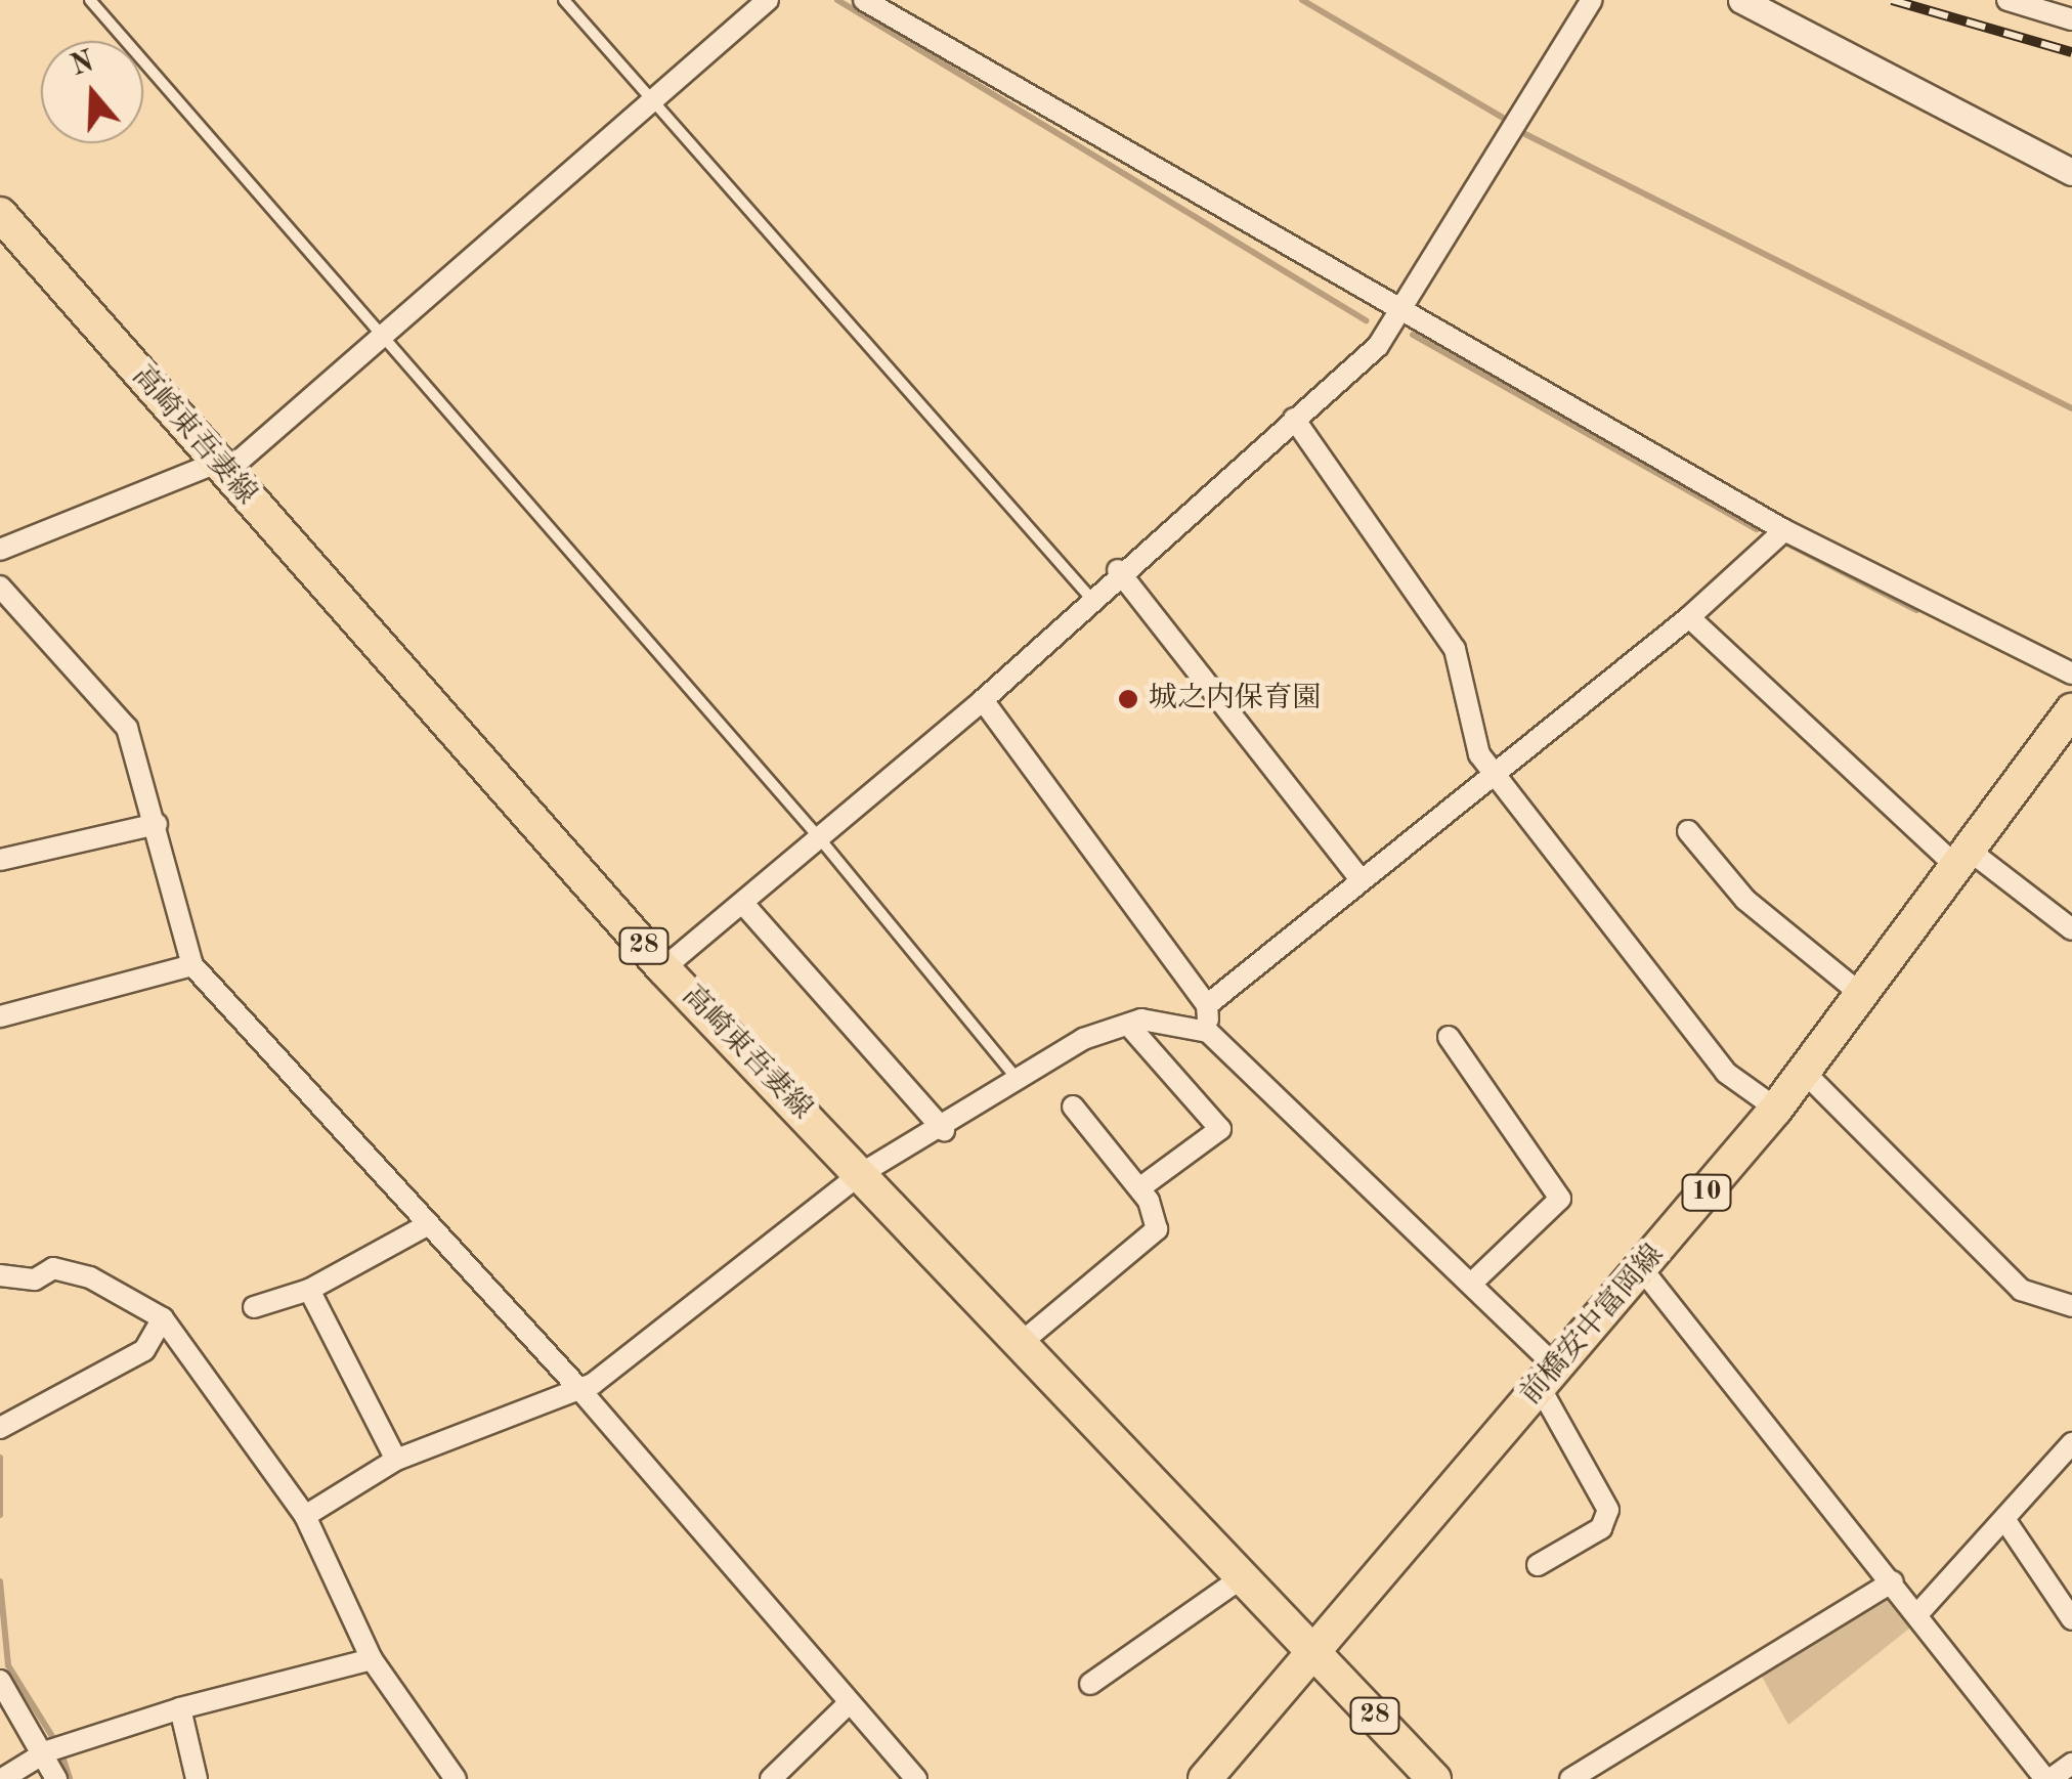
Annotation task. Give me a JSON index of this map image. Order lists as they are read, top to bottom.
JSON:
{
  "streets": {
    "main road": [
      "高崎東吾妻線",
      "28",
      "10",
      "前橋安中富岡線"
    ]
  },
  "crossings": [
    ["高崎東吾妻線", "前橋安中富岡線"]
  ],
  "places": ["城之内保育園"],
  "north": "top"
}
